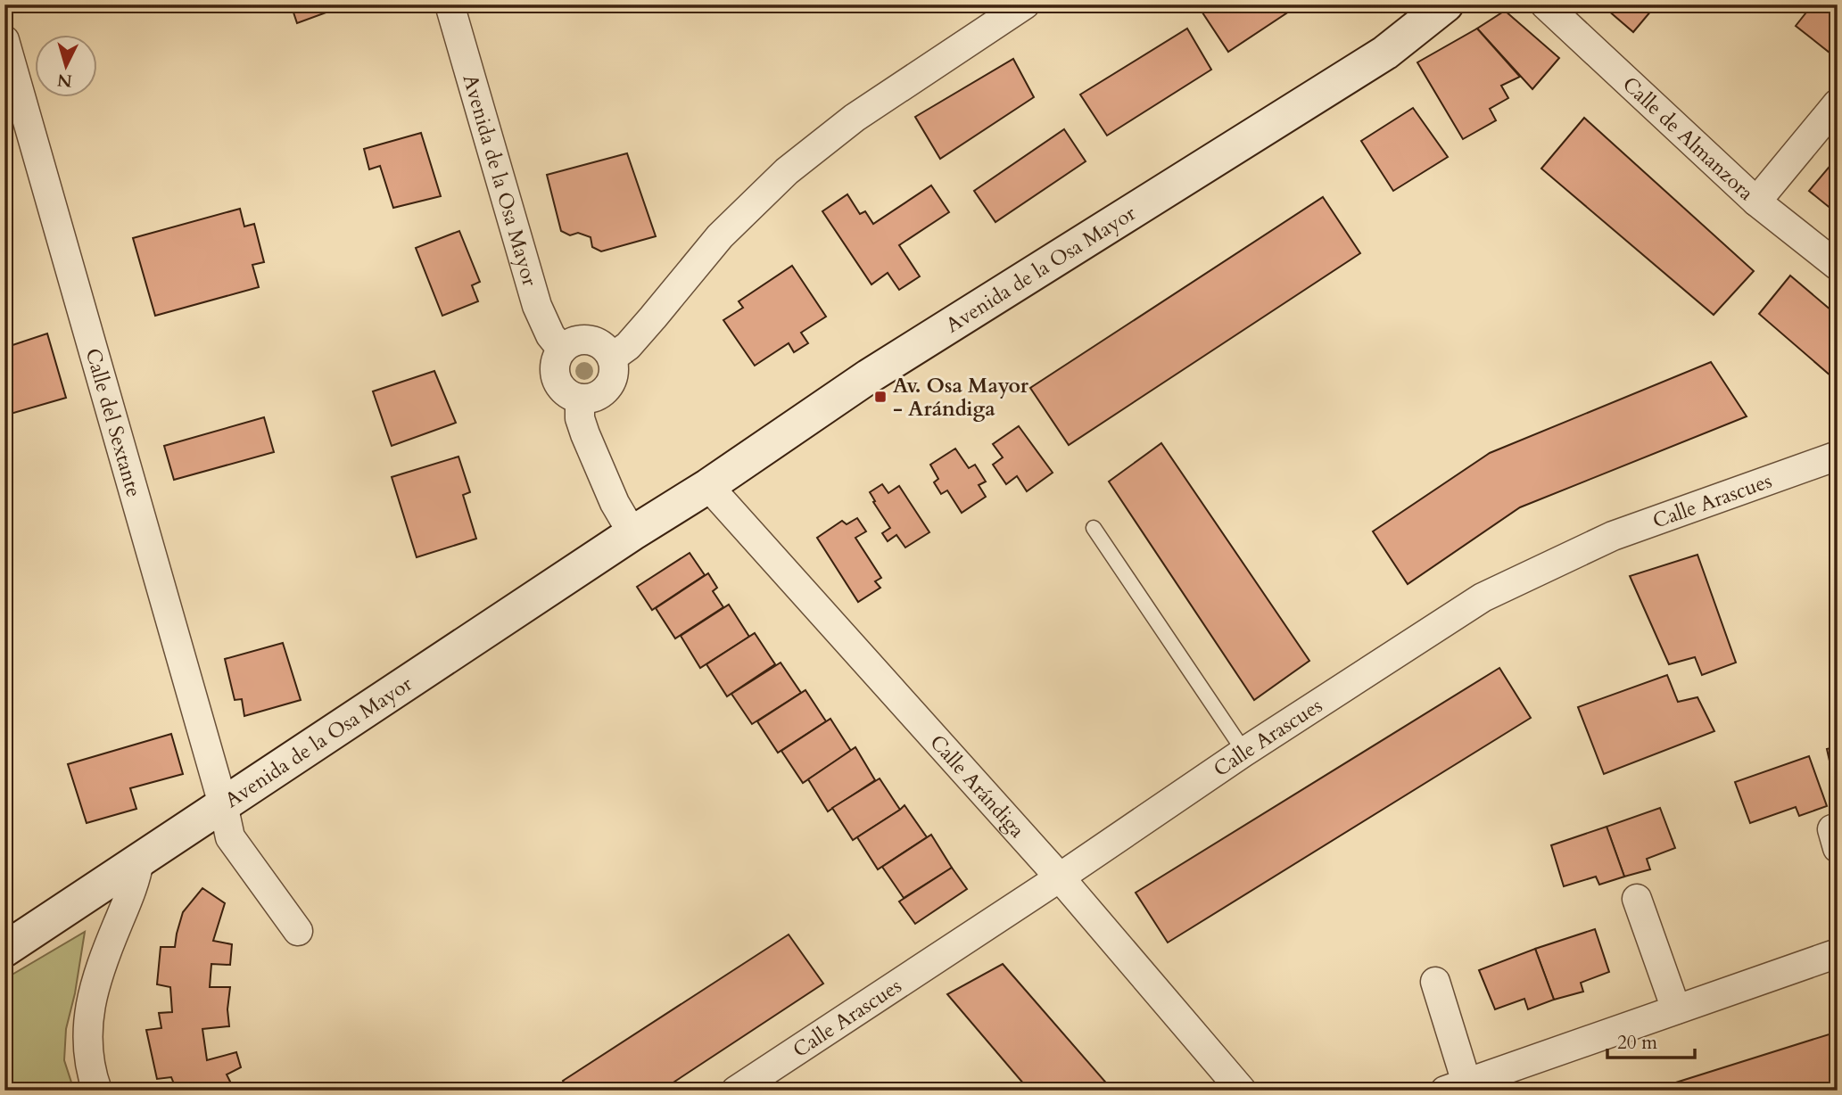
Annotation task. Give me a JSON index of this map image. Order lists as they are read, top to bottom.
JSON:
{
  "streets": {
    "main road": ["Avenida de la Osa Mayor"],
    "street": [
      "Calle de Almanzora",
      "Calle del Sextante",
      "Calle Arascues",
      "Calle Arándiga"
    ]
  },
  "crossings": [
    ["Avenida de la Osa Mayor", "Calle del Sextante"],
    ["Avenida de la Osa Mayor", "Calle Arándiga"],
    ["Calle Arascues", "Calle Arándiga"]
  ],
  "places": {
    "transit": ["Av. Osa Mayor - Arándiga"]
  },
  "scale_bar": "20 m",
  "north": "bottom"
}
